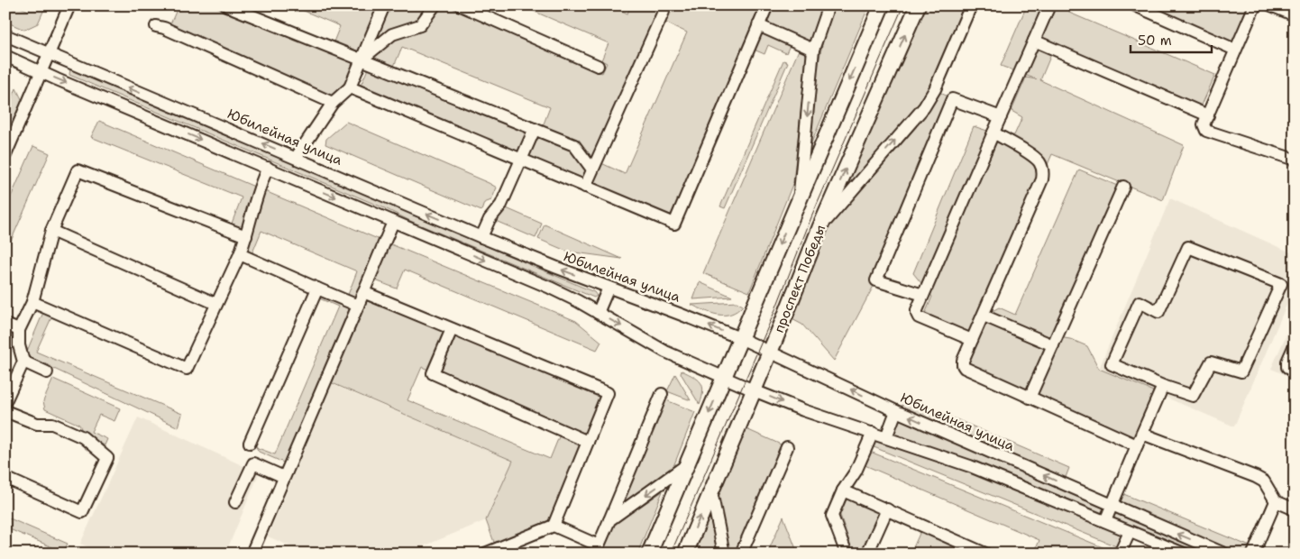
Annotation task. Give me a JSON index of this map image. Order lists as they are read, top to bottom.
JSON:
{
  "streets": {
    "main road": ["проспект Победы"],
    "street": ["Юбилейная улица"]
  },
  "crossings": [
    ["Юбилейная улица", "проспект Победы"]
  ],
  "scale_bar": "50 m"
}
